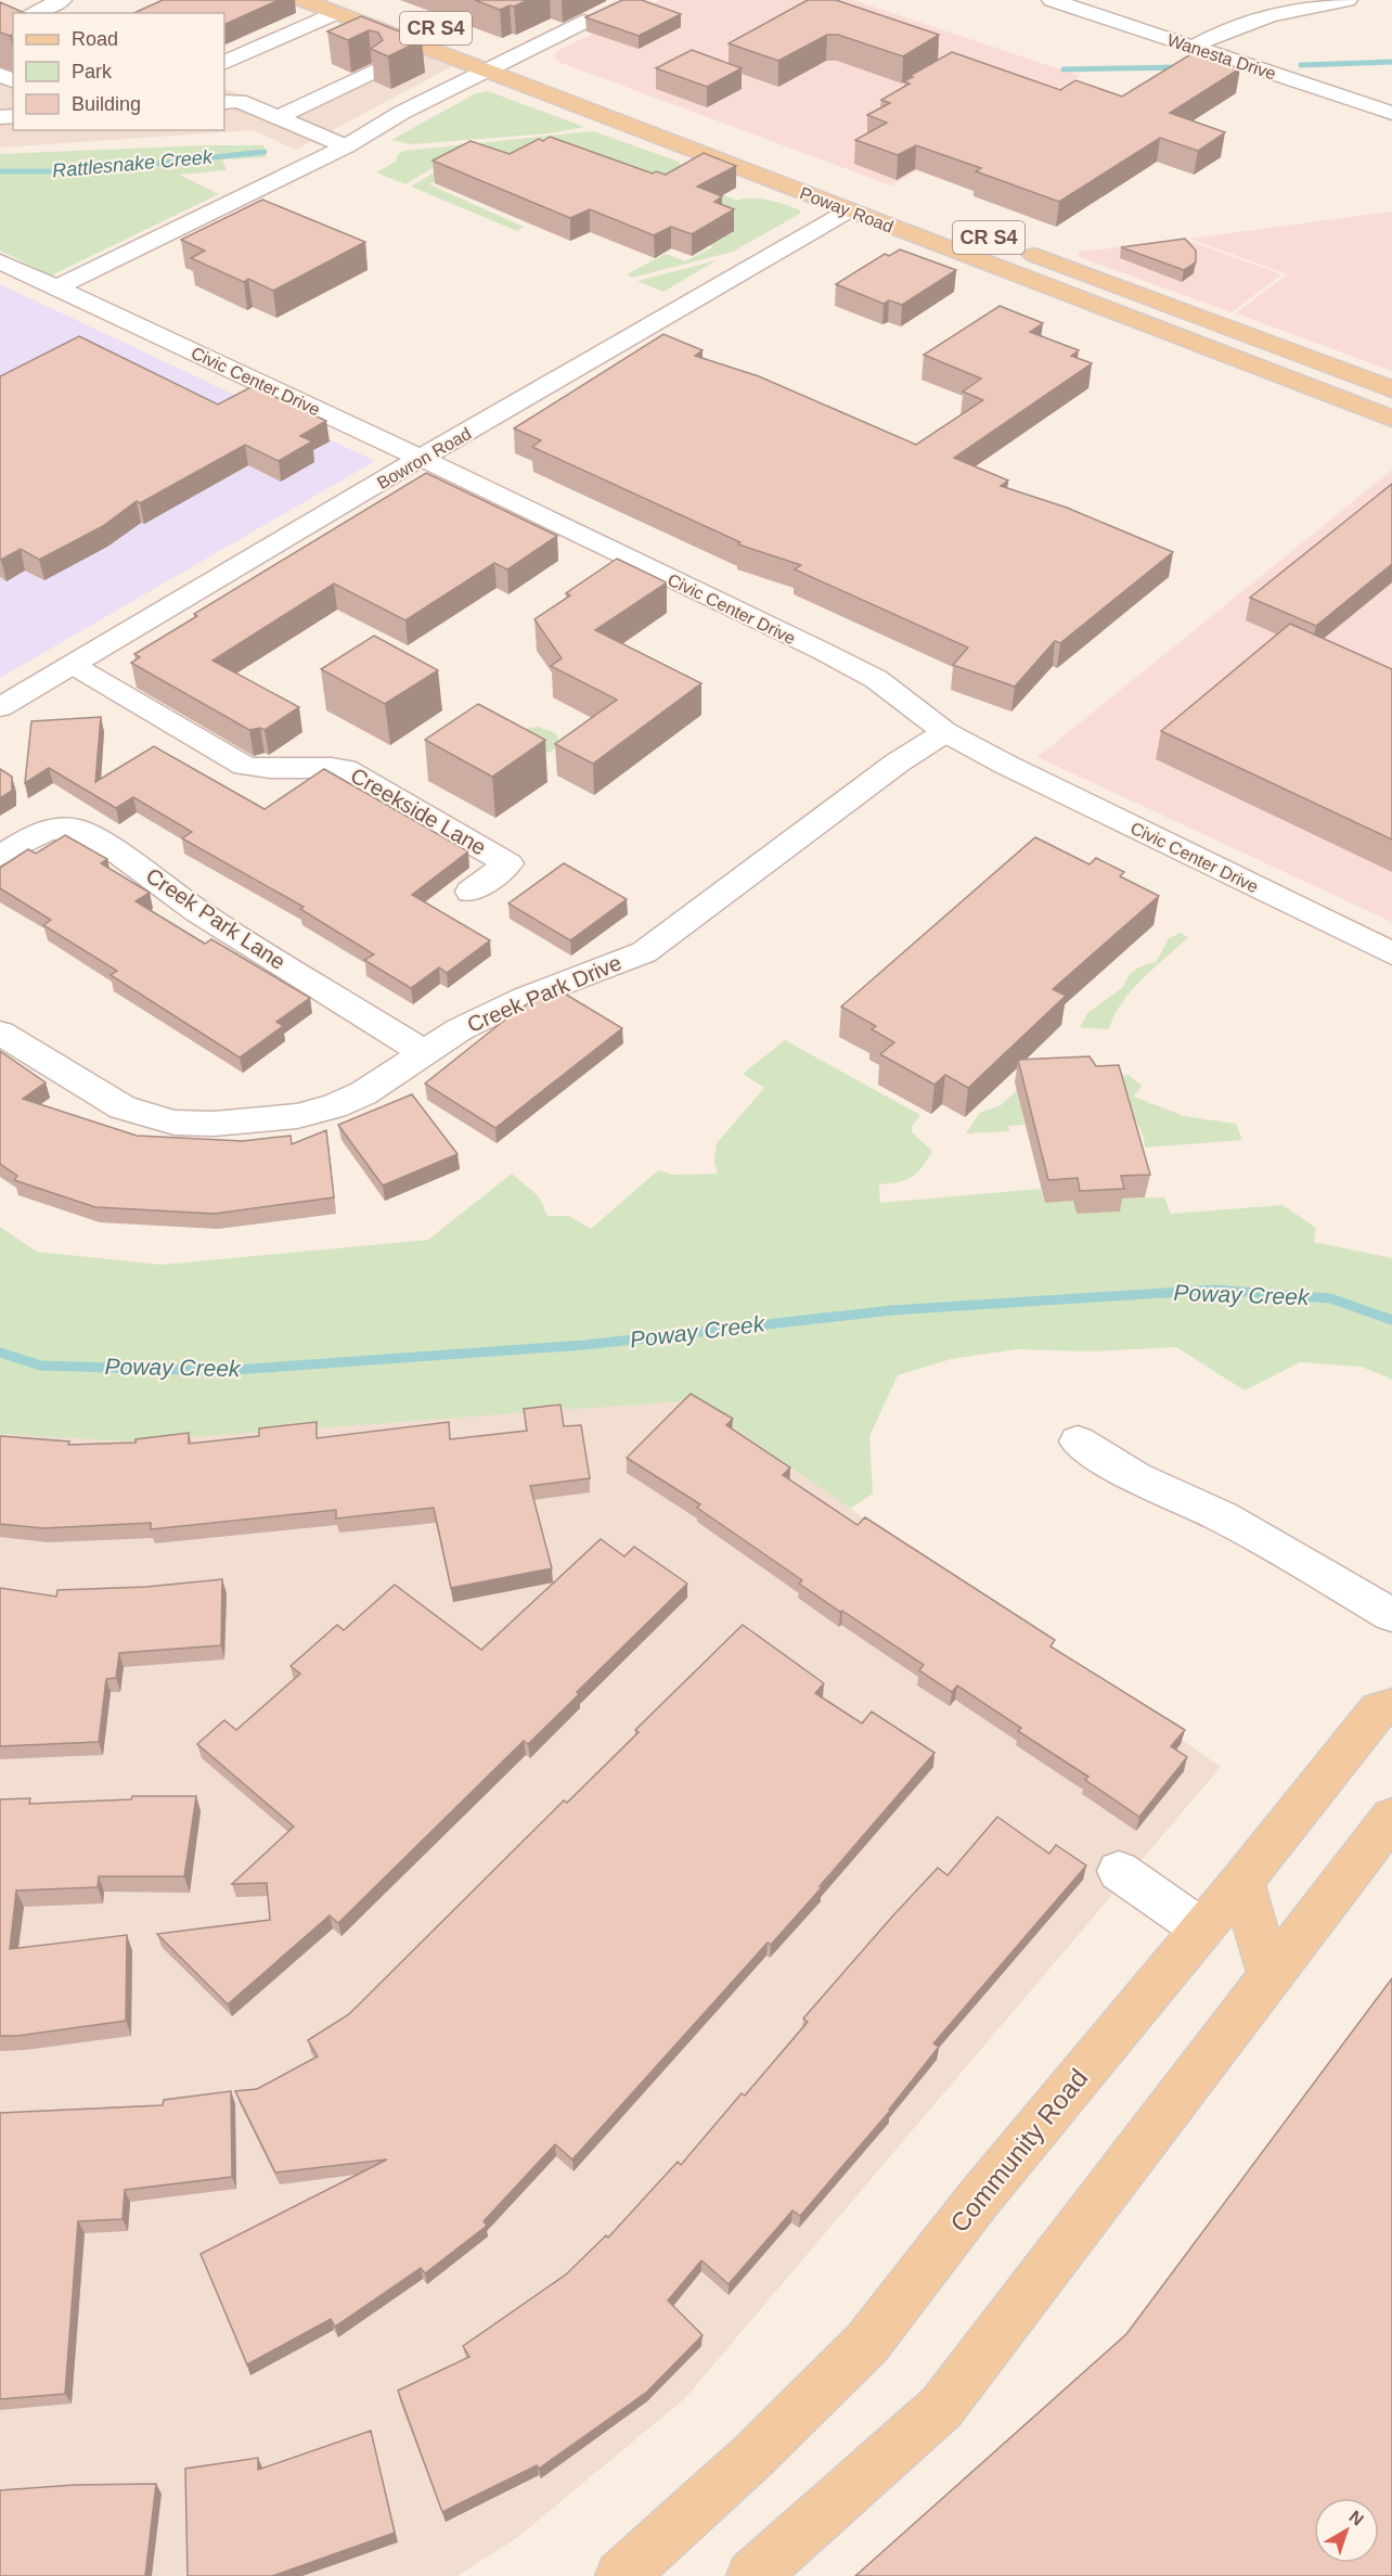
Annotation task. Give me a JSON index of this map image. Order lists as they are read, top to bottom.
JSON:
{
  "streets": {
    "main road": ["CR S4", "Poway Road", "Community Road"],
    "street": [
      "Wanesta Drive",
      "Civic Center Drive",
      "Bowron Road",
      "Creekside Lane",
      "Creek Park Lane",
      "Creek Park Drive"
    ]
  },
  "crossings": [
    ["Poway Road", "Bowron Road"],
    ["Civic Center Drive", "Bowron Road"],
    ["Civic Center Drive", "Creek Park Drive"],
    ["Bowron Road", "Creekside Lane"],
    ["Creek Park Lane", "Creek Park Drive"]
  ],
  "water": ["Rattlesnake Creek", "Poway Creek"],
  "legend": ["Road", "Park", "Building"],
  "north": "top right"
}
